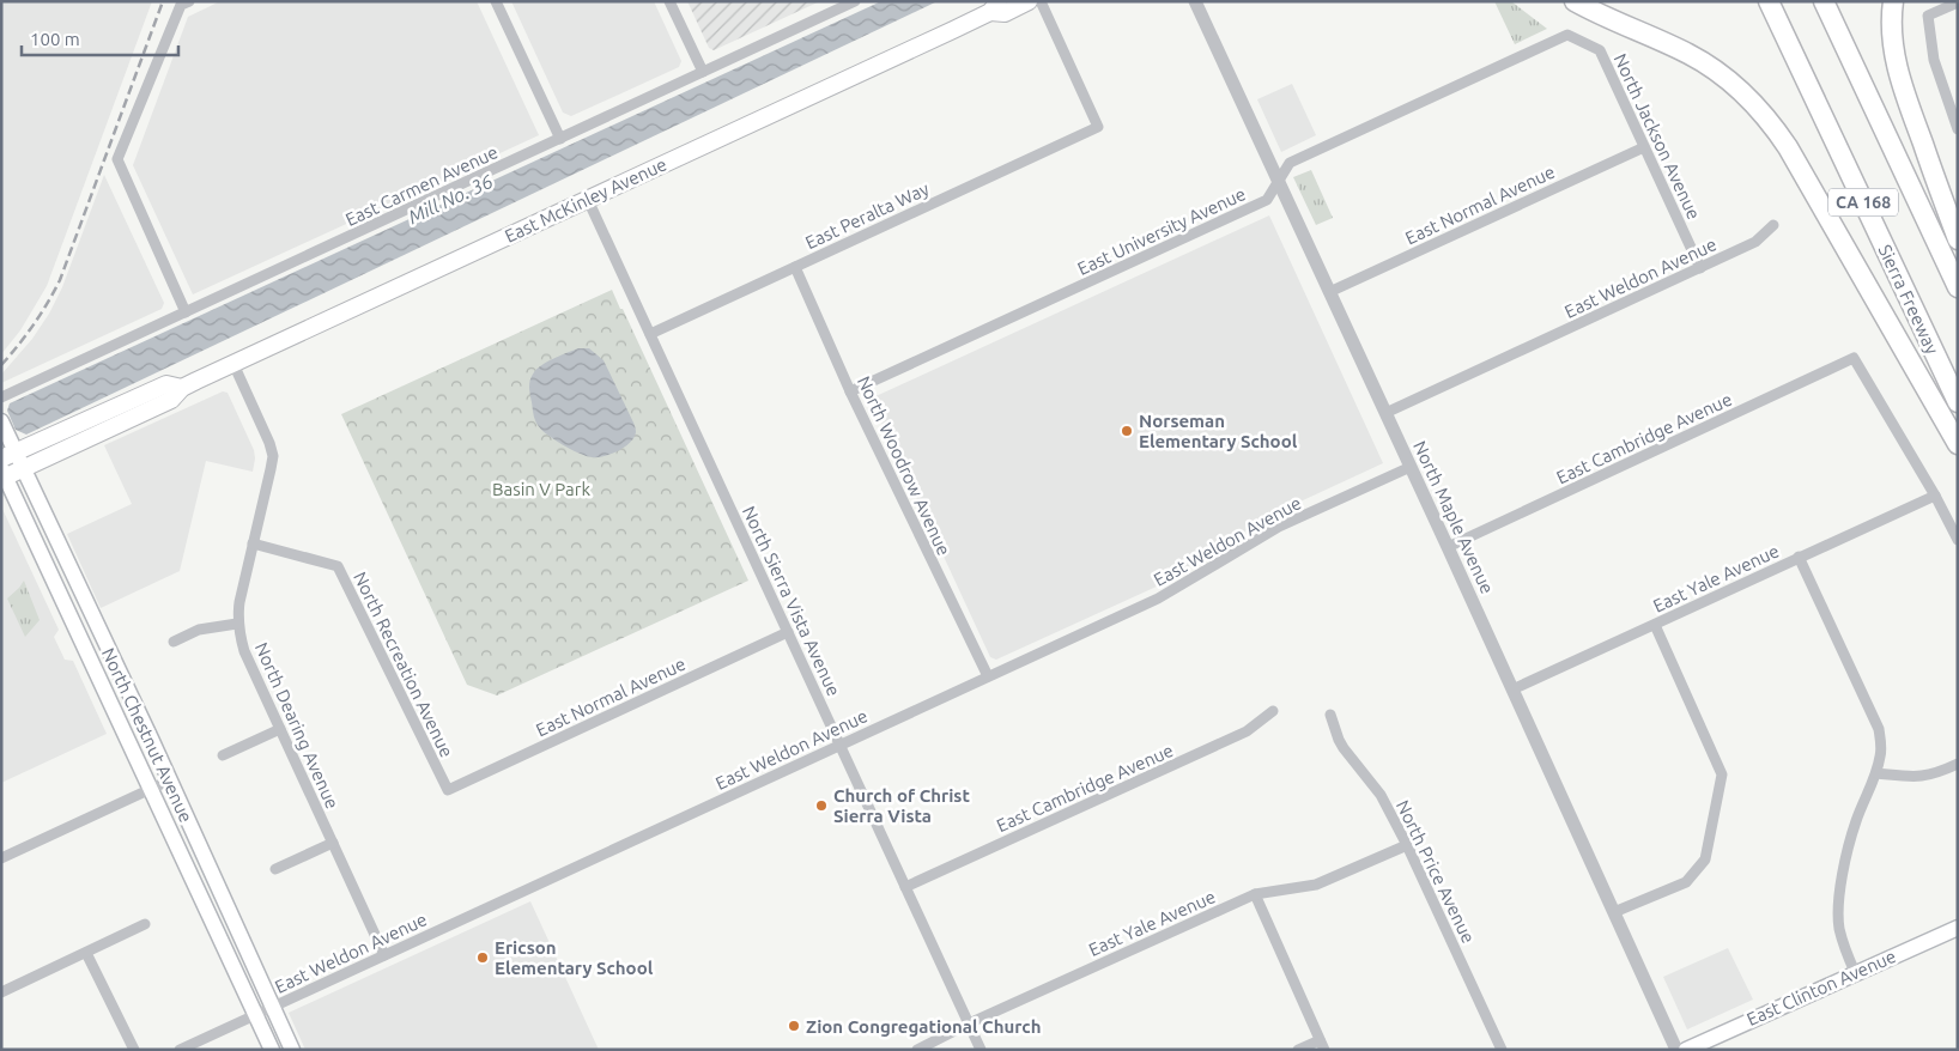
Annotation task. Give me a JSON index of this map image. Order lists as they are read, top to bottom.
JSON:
{
  "streets": {
    "highway": ["CA 168", "Sierra Freeway"],
    "main road": ["East McKinley Avenue", "North Chestnut Avenue", "East Clinton Avenue"],
    "street": [
      "North Jackson Avenue",
      "East Carmen Avenue",
      "East Normal Avenue",
      "East Peralta Way",
      "East University Avenue",
      "East Weldon Avenue",
      "East Cambridge Avenue",
      "North Woodrow Avenue",
      "North Maple Avenue",
      "East Yale Avenue",
      "North Sierra Vista Avenue",
      "North Recreation Avenue",
      "North Dearing Avenue",
      "North Price Avenue"
    ]
  },
  "crossings": [
    ["North Jackson Avenue", "East Normal Avenue"],
    ["North Jackson Avenue", "East University Avenue"],
    ["North Jackson Avenue", "East Weldon Avenue"],
    ["East McKinley Avenue", "North Sierra Vista Avenue"],
    ["East McKinley Avenue", "North Dearing Avenue"],
    ["East McKinley Avenue", "North Chestnut Avenue"],
    ["East Normal Avenue", "North Maple Avenue"],
    ["East Normal Avenue", "North Sierra Vista Avenue"],
    ["East Normal Avenue", "North Recreation Avenue"],
    ["East Peralta Way", "North Woodrow Avenue"],
    ["East Peralta Way", "North Sierra Vista Avenue"],
    ["East University Avenue", "North Woodrow Avenue"],
    ["East University Avenue", "North Maple Avenue"],
    ["East Weldon Avenue", "North Woodrow Avenue"],
    ["East Weldon Avenue", "North Maple Avenue"],
    ["East Weldon Avenue", "North Sierra Vista Avenue"],
    ["East Weldon Avenue", "North Dearing Avenue"],
    ["East Weldon Avenue", "North Chestnut Avenue"],
    ["East Cambridge Avenue", "North Maple Avenue"],
    ["East Cambridge Avenue", "East Yale Avenue"],
    ["East Cambridge Avenue", "North Sierra Vista Avenue"],
    ["North Maple Avenue", "East Yale Avenue"],
    ["East Yale Avenue", "North Sierra Vista Avenue"],
    ["East Yale Avenue", "North Price Avenue"],
    ["North Recreation Avenue", "North Dearing Avenue"]
  ],
  "water": ["Mill No. 36"],
  "parks": ["Basin V Park"],
  "places": [
    "Norseman Elementary School",
    "Church of Christ Sierra Vista",
    "Ericson Elementary School",
    "Zion Congregational Church"
  ],
  "scale_bar": "100 m"
}
